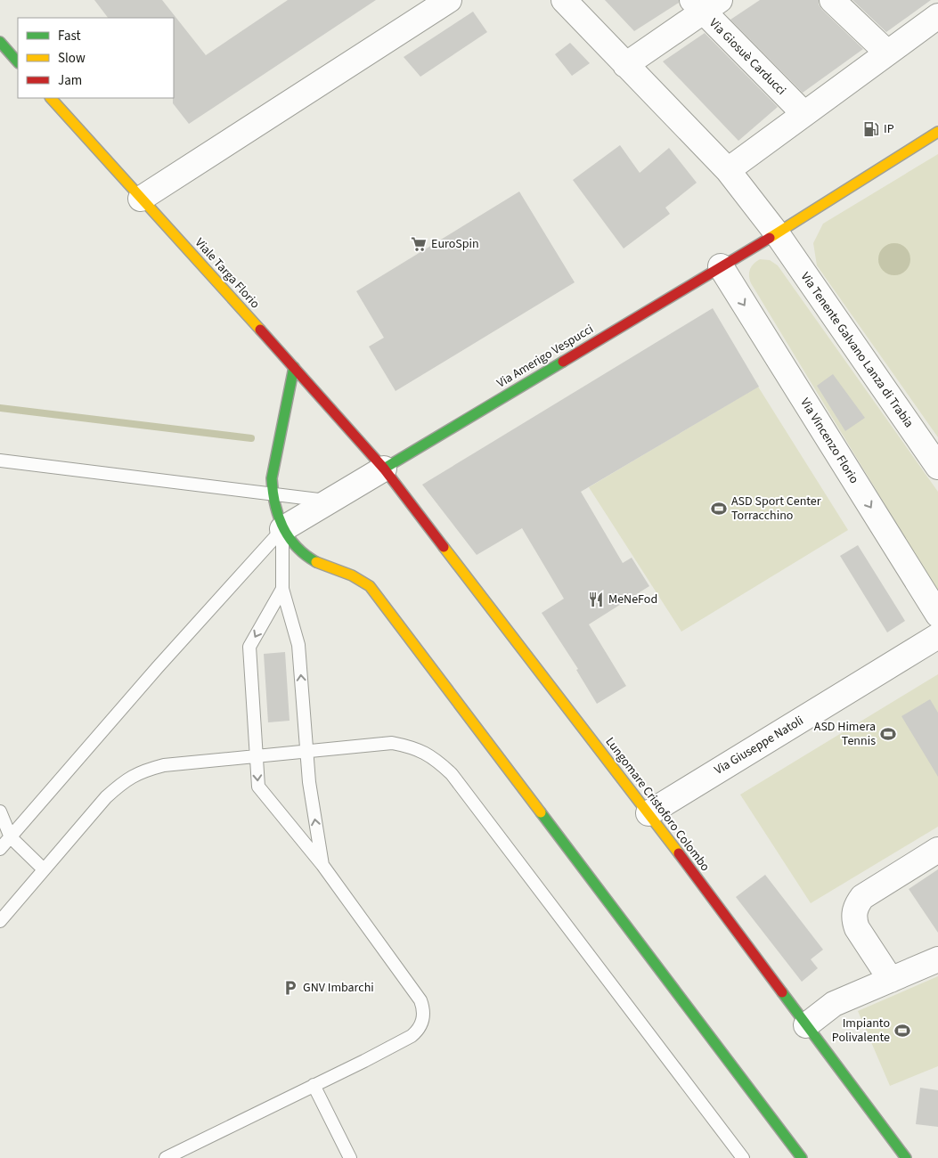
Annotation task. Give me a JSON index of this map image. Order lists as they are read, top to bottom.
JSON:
{
  "streets": {
    "street": [
      "Via Giosuè Carducci",
      "Viale Targa Florio",
      "Via Tenente Galvano Lanza di Trabia",
      "Via Amerigo Vespucci",
      "Via Vincenzo Florio",
      "Via Giuseppe Natoli",
      "Lungomare Cristoforo Colombo"
    ]
  },
  "crossings": [
    ["Viale Targa Florio", "Via Amerigo Vespucci"],
    ["Viale Targa Florio", "Lungomare Cristoforo Colombo"],
    ["Via Tenente Galvano Lanza di Trabia", "Via Amerigo Vespucci"],
    ["Via Amerigo Vespucci", "Via Vincenzo Florio"],
    ["Via Amerigo Vespucci", "Lungomare Cristoforo Colombo"],
    ["Via Giuseppe Natoli", "Lungomare Cristoforo Colombo"]
  ],
  "one_way": ["Via Vincenzo Florio"],
  "places": {
    "fuel station": ["IP"],
    "supermarket": ["EuroSpin"],
    "sports": ["ASD Sport Center Torracchino", "ASD Himera Tennis", "Impianto Polivalente"],
    "restaurant": ["MeNeFod"],
    "parking": ["GNV Imbarchi"]
  },
  "legend": ["Fast", "Slow", "Jam"]
}
